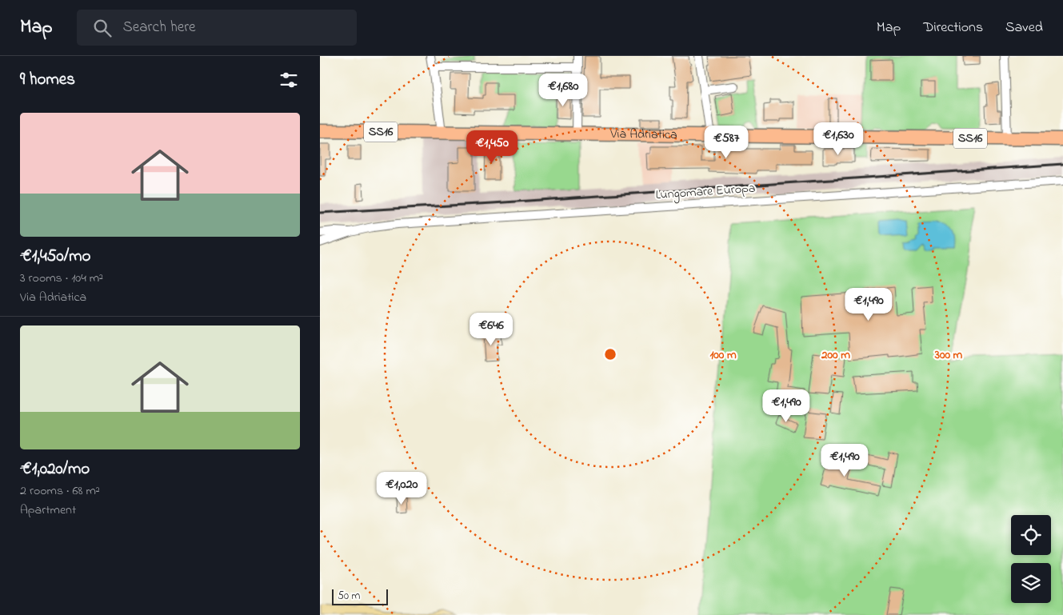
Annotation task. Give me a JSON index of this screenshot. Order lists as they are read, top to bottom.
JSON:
{
  "streets": {
    "main road": ["SS16", "Via Adriatica"],
    "street": ["Lungomare Europa"]
  },
  "scale_bar": "50 m",
  "page": {
    "header": "Map",
    "search": "Search here",
    "nav": ["Map", "Directions", "Saved"],
    "heading": "9 homes",
    "price": [
      "€1,680",
      "€1,630",
      "€587",
      "€1,450",
      "€1,490",
      "€646",
      "€1,490",
      "€1,490",
      "€1,020"
    ],
    "list": [
      {
        "name": "€1,450/mo",
        "note": "3 rooms · 104 m² · Via Adriatica"
      },
      {
        "name": "€1,020/mo",
        "note": "2 rooms · 68 m² · Apartment"
      }
    ],
    "scale": "50 m"
  },
  "rings": ["100 m", "200 m", "300 m"]
}
